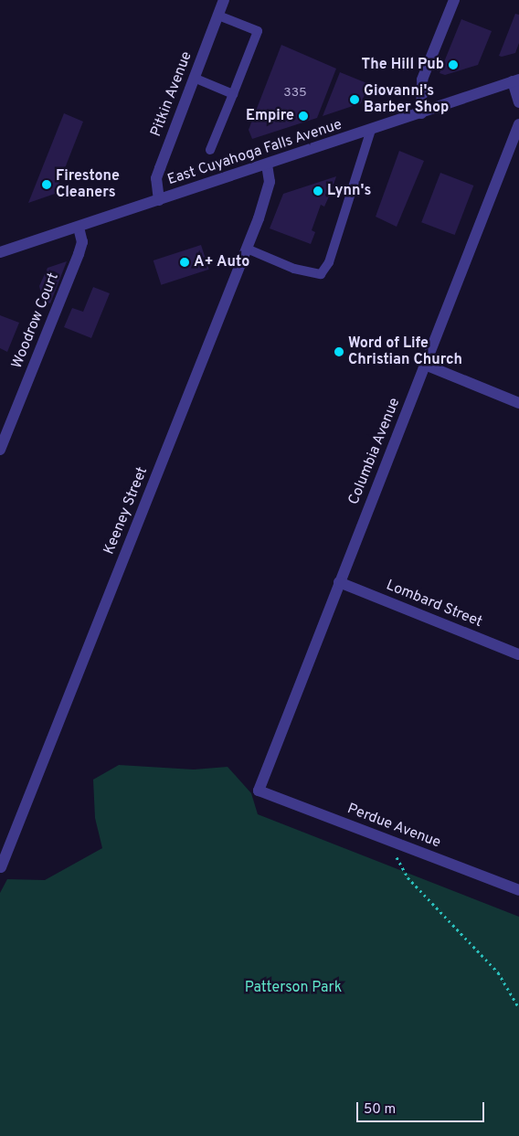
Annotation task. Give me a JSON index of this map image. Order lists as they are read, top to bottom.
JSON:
{
  "streets": {
    "street": [
      "Pitkin Avenue",
      "East Cuyahoga Falls Avenue",
      "Woodrow Court",
      "Columbia Avenue",
      "Keeney Street",
      "Lombard Street",
      "Perdue Avenue"
    ]
  },
  "crossings": [
    ["Pitkin Avenue", "East Cuyahoga Falls Avenue"],
    ["East Cuyahoga Falls Avenue", "Woodrow Court"],
    ["East Cuyahoga Falls Avenue", "Keeney Street"],
    ["Columbia Avenue", "Lombard Street"],
    ["Columbia Avenue", "Perdue Avenue"]
  ],
  "parks": ["Patterson Park"],
  "places": [
    "The Hill Pub",
    "Giovanni's Barber Shop",
    "Empire",
    "Firestone Cleaners",
    "Lynn's",
    "A+ Auto",
    "Word of Life Christian Church"
  ],
  "house_numbers": ["335"],
  "scale_bar": "50 m"
}
